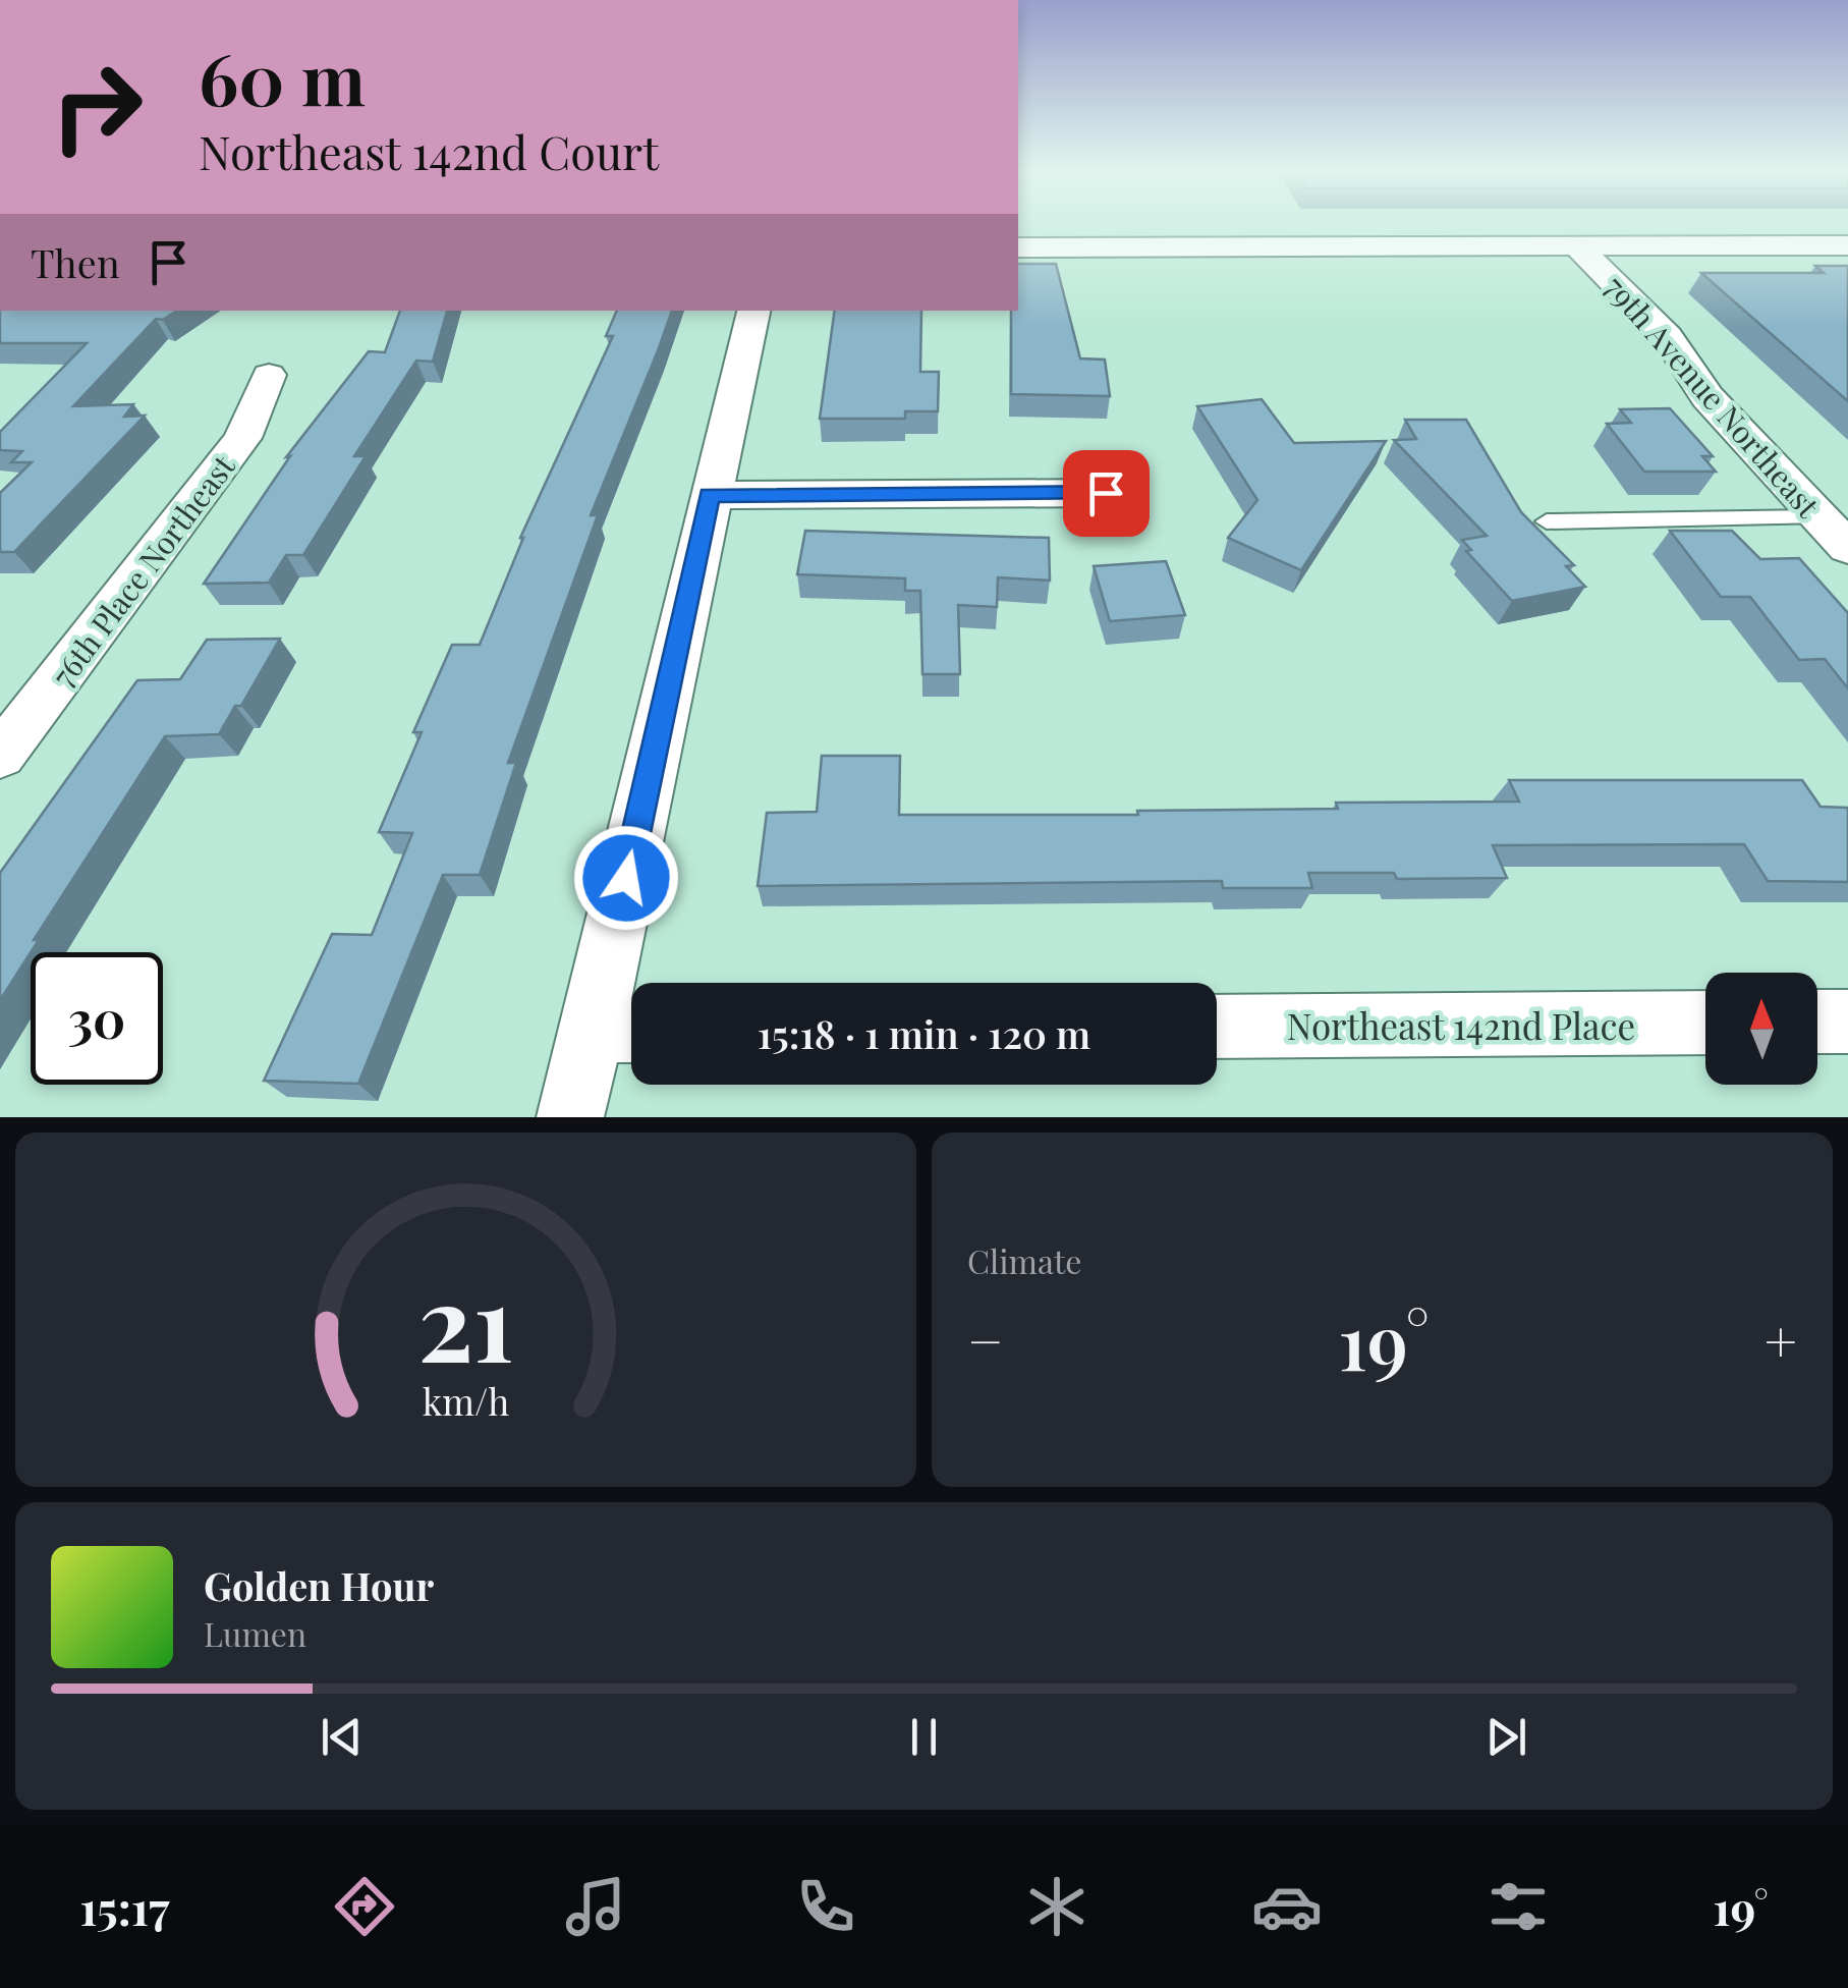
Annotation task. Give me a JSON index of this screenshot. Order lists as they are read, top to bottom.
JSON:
{
  "streets": {
    "street": ["79th Avenue Northeast", "76th Place Northeast", "Northeast 142nd Place"]
  },
  "north": "top",
  "page": {
    "turn": ["60 m", "Northeast 142nd Court"],
    "then": "Then",
    "limit": "30",
    "trip": "15:18 · 1 min · 120 m",
    "tile": "Climate",
    "heat": ["−", "19°", "+"],
    "song": ["Golden Hour", "Lumen"],
    "tabs": ["15:17", "19°"],
    "gauge": ["21", "km/h"]
  }
}
